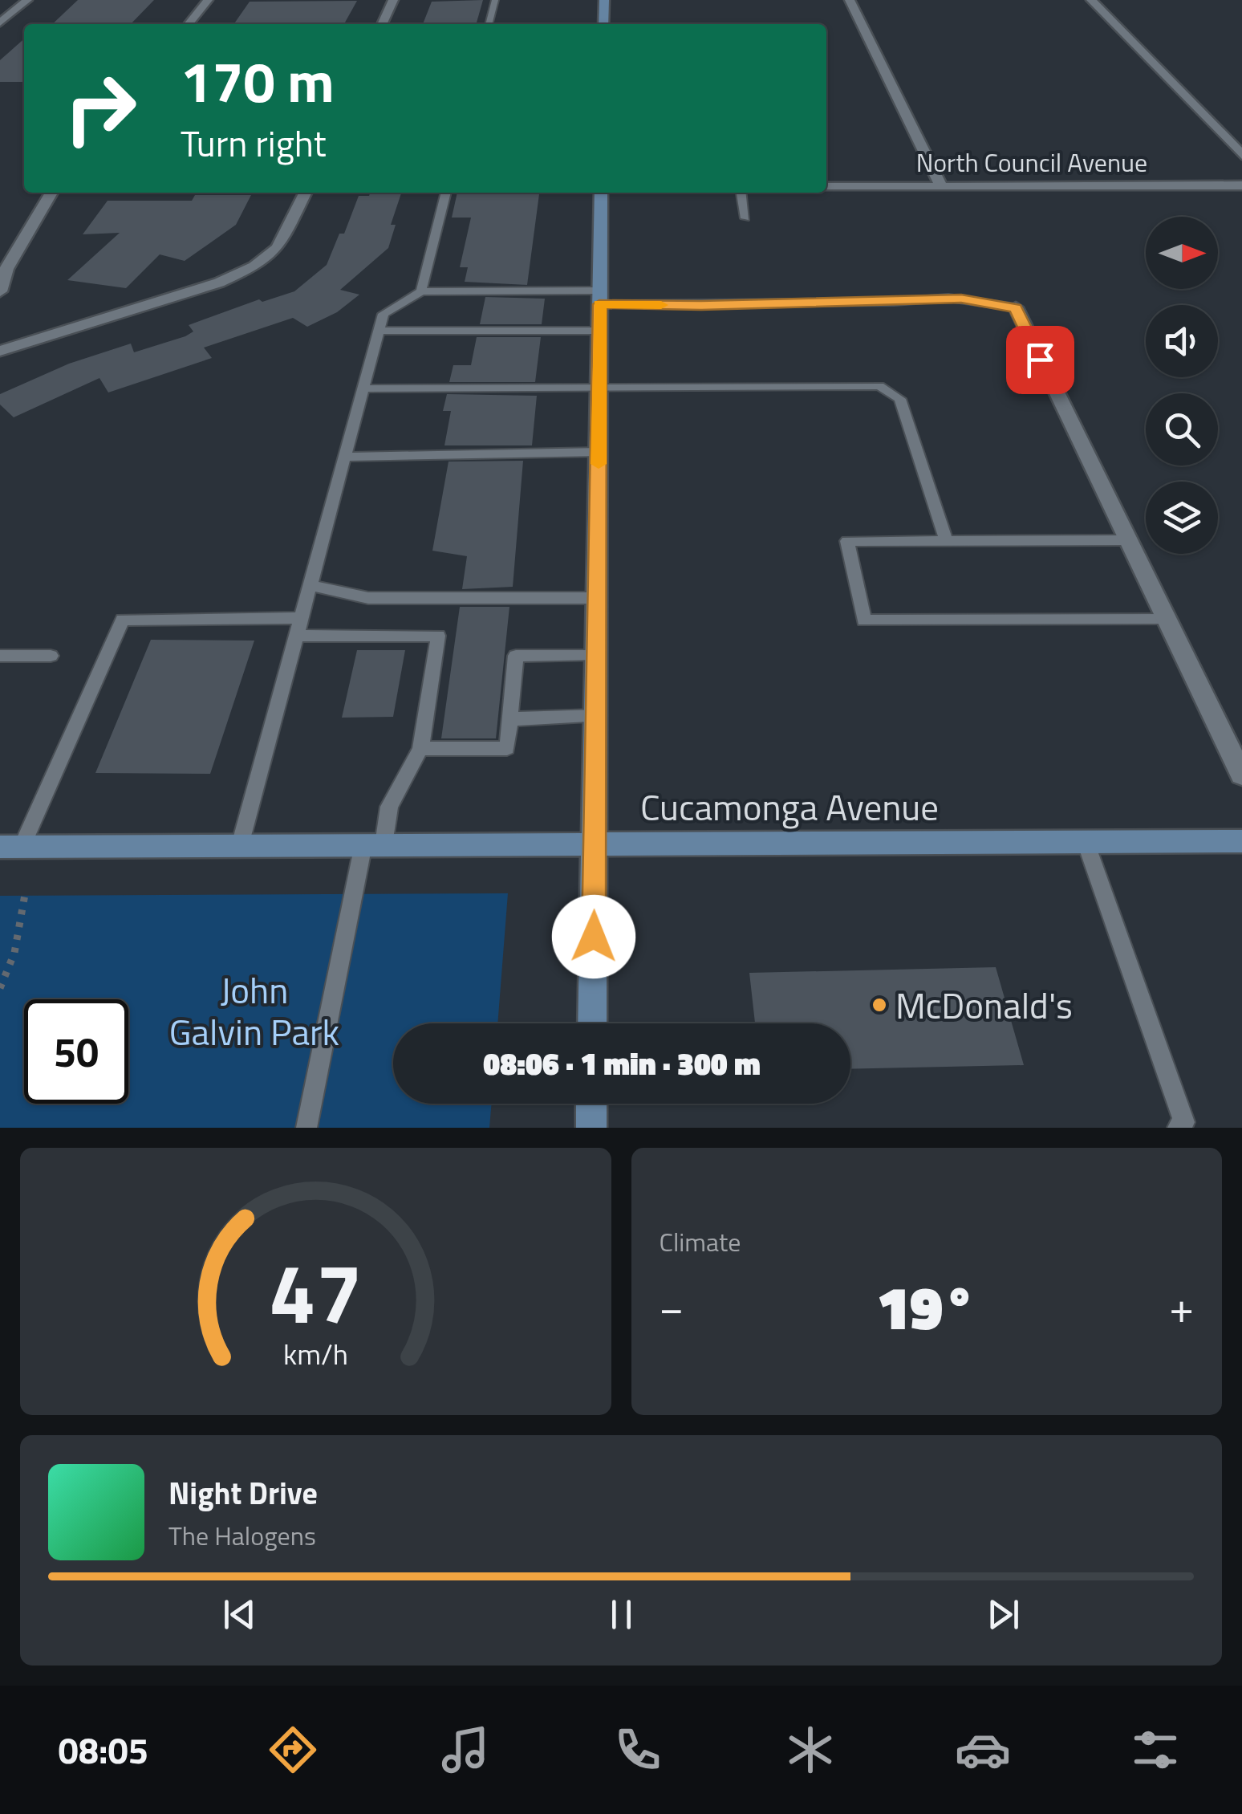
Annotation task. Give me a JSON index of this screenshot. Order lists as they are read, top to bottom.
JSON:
{
  "streets": {
    "main road": ["Cucamonga Avenue"],
    "street": ["North Council Avenue"]
  },
  "parks": ["John Galvin Park"],
  "places": ["McDonald's"],
  "north": "right",
  "page": {
    "turn": ["170 m", "Turn right"],
    "limit": "50",
    "trip": "08:06 · 1 min · 300 m",
    "tile": "Climate",
    "heat": ["−", "19°", "+"],
    "song": ["Night Drive", "The Halogens"],
    "tabs": "08:05",
    "gauge": ["47", "km/h"]
  }
}
